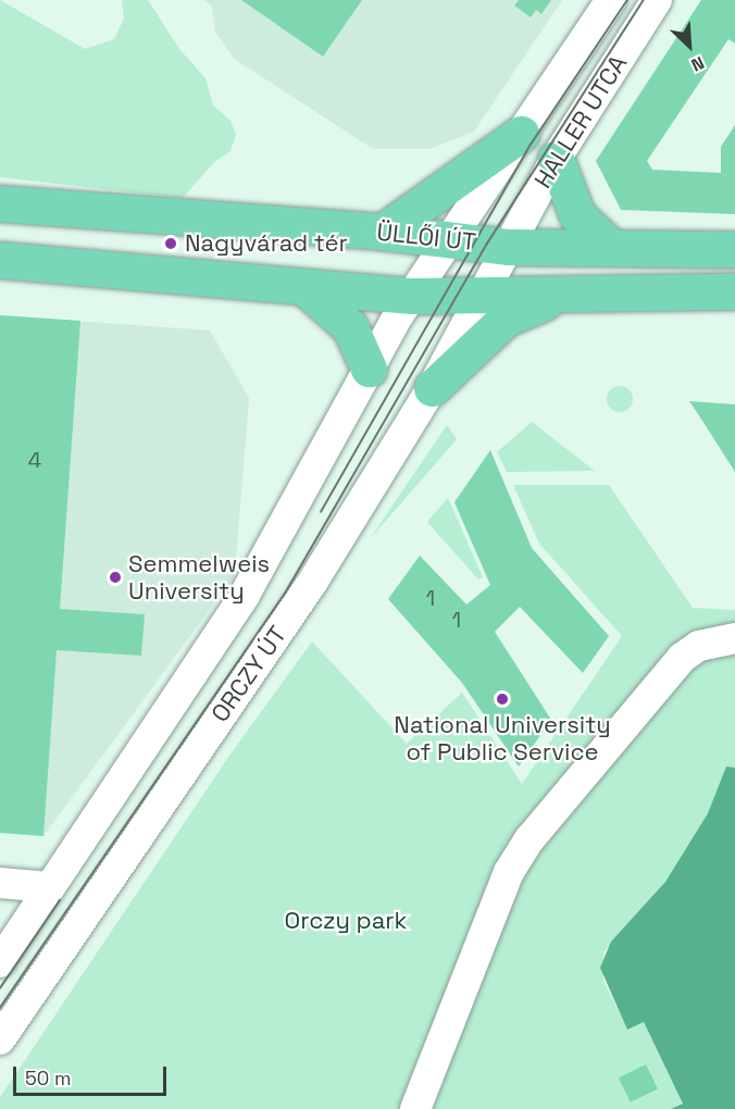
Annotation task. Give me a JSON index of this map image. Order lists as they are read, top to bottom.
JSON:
{
  "streets": {
    "main road": ["ÜLLŐI ÚT"],
    "street": ["HALLER UTCA", "ORCZY ÚT"]
  },
  "crossings": [
    ["HALLER UTCA", "ÜLLŐI ÚT"],
    ["HALLER UTCA", "ORCZY ÚT"]
  ],
  "parks": ["Orczy park"],
  "places": ["Nagyvárad tér", "Semmelweis University", "National University of Public Service"],
  "house_numbers": ["4", "1", "1"],
  "scale_bar": "50 m",
  "north": "bottom right"
}
